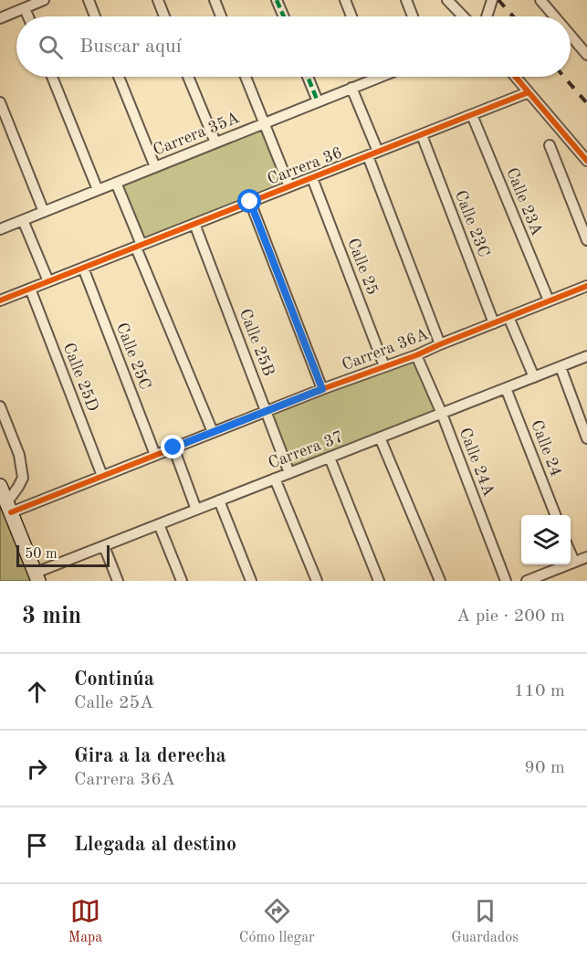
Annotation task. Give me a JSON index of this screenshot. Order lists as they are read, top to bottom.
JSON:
{
  "streets": {
    "street": [
      "Carrera 35A",
      "Carrera 36",
      "Calle 23A",
      "Calle 23C",
      "Calle 25",
      "Calle 25B",
      "Carrera 36A",
      "Calle 25C",
      "Calle 25D",
      "Calle 24",
      "Carrera 37",
      "Calle 24A"
    ]
  },
  "crossings": [
    ["Carrera 36", "Calle 23A"],
    ["Carrera 36", "Calle 23C"],
    ["Carrera 36", "Calle 25"],
    ["Carrera 36", "Calle 25B"],
    ["Carrera 36", "Calle 25C"],
    ["Carrera 36", "Calle 25D"],
    ["Calle 23A", "Carrera 36A"],
    ["Calle 23C", "Carrera 36A"],
    ["Calle 25", "Carrera 36A"],
    ["Calle 25B", "Carrera 36A"],
    ["Calle 25B", "Carrera 37"],
    ["Carrera 36A", "Calle 25C"],
    ["Carrera 36A", "Calle 25D"],
    ["Carrera 36A", "Calle 24A"],
    ["Calle 24", "Carrera 37"],
    ["Carrera 37", "Calle 24A"]
  ],
  "scale_bar": "50 m",
  "page": {
    "search": "Buscar aquí",
    "scale": "50 m",
    "heading": ["3 min", "A pie · 200 m"],
    "list": [
      ["Continúa", "Calle 25A", "110 m"],
      ["Gira a la derecha", "Carrera 36A", "90 m"],
      "Llegada al destino"
    ],
    "nav": ["Mapa", "Cómo llegar", "Guardados"]
  }
}
